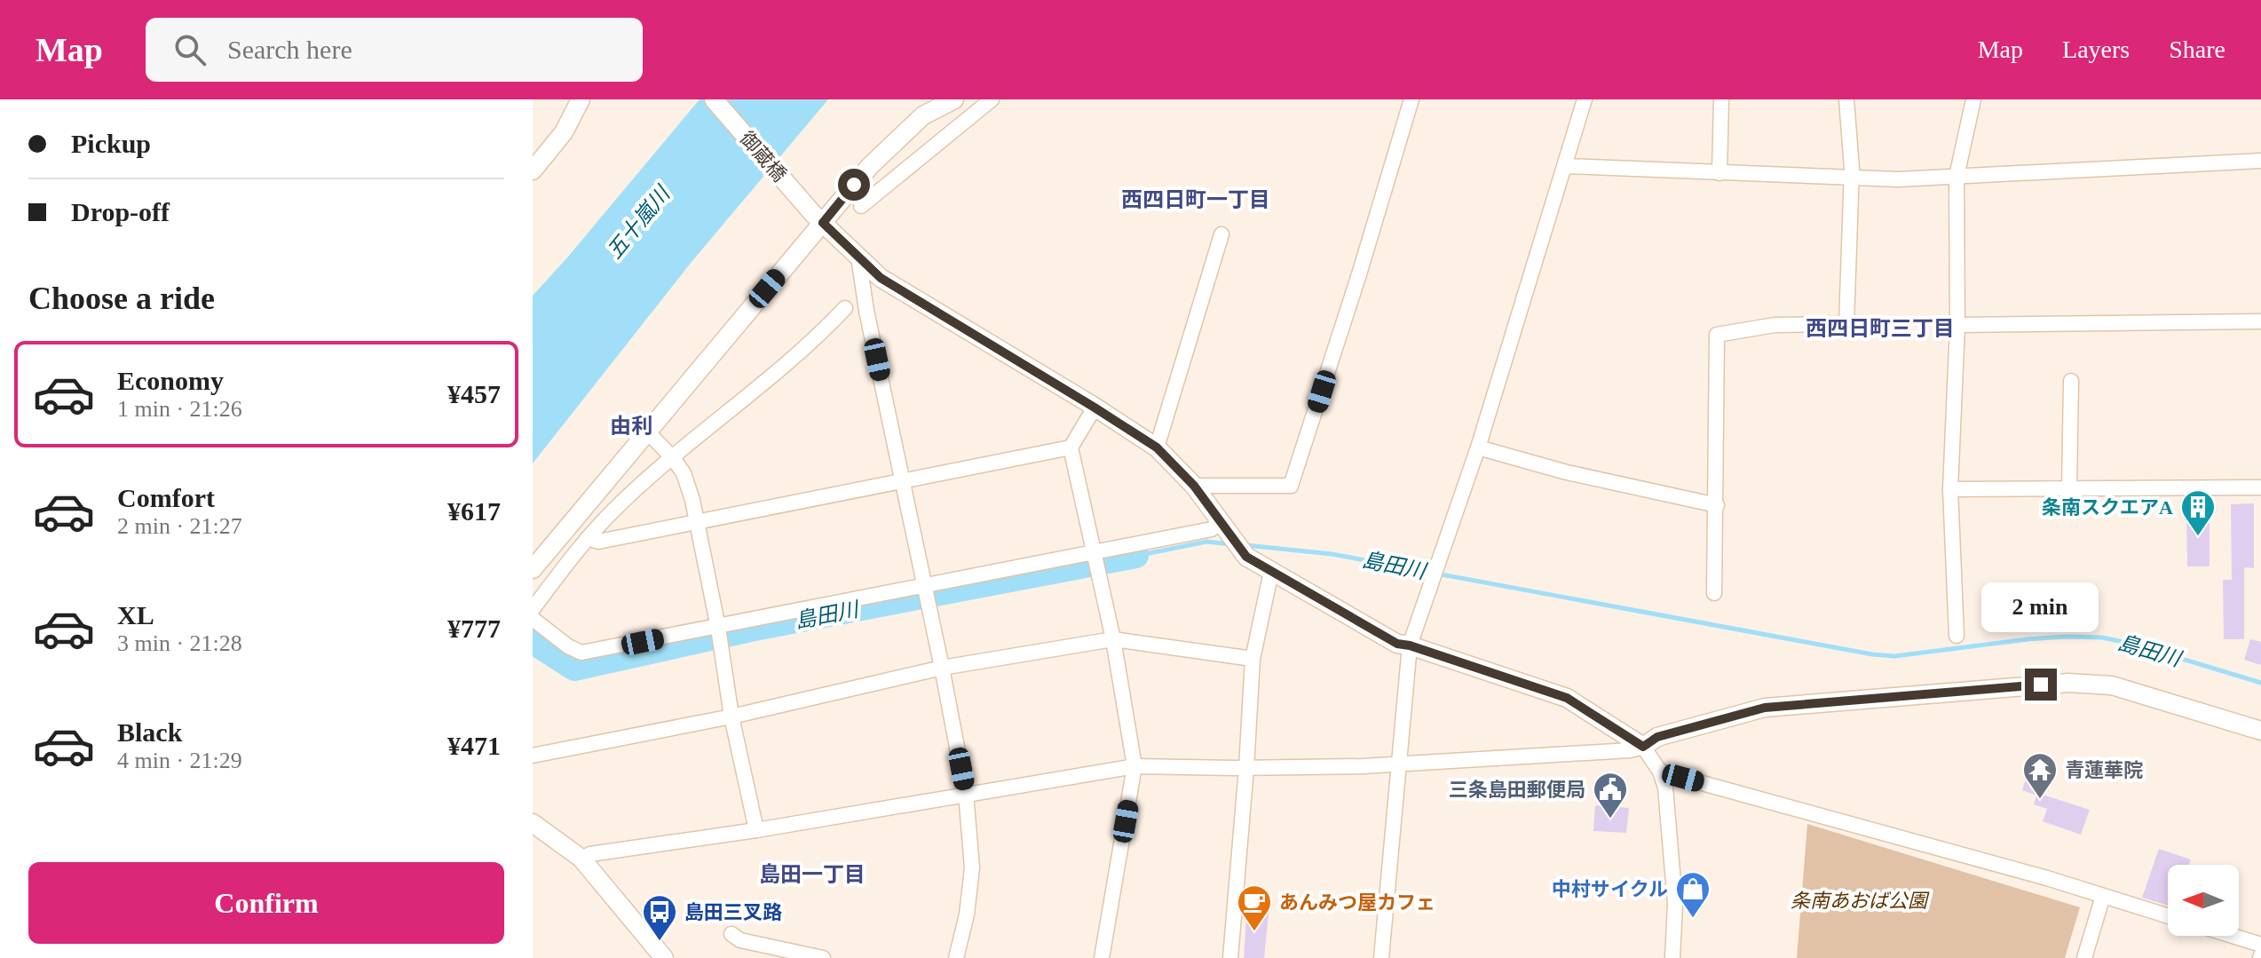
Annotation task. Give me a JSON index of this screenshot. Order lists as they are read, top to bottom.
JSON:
{
  "streets": {
    "street": ["御蔵橋"]
  },
  "districts": [
    "西四日町一丁目",
    "西四日町三丁目",
    "由利",
    "島田一丁目"
  ],
  "water": ["五十嵐川", "島田川"],
  "parks": ["条南あおば公園"],
  "places": {
    "building": ["条南スクエアA"],
    "temple": ["青蓮華院"],
    "public building": ["三条島田郵便局"],
    "shop": ["中村サイクル"],
    "cafe": ["あんみつ屋カフェ"],
    "bus stop": ["島田三叉路"]
  },
  "north": "left",
  "page": {
    "header": "Map",
    "search": "Search here",
    "nav": ["Map", "Layers", "Share"],
    "banner": ["Pickup", "Drop-off"],
    "heading": "Choose a ride",
    "list": [
      {
        "name": "Economy",
        "note": "1 min · 21:26",
        "value": "¥457"
      },
      {
        "name": "Comfort",
        "note": "2 min · 21:27",
        "value": "¥617"
      },
      {
        "name": "XL",
        "note": "3 min · 21:28",
        "value": "¥777"
      },
      {
        "name": "Black",
        "note": "4 min · 21:29",
        "value": "¥471"
      }
    ],
    "bubble": "2 min",
    "buttons": "Confirm"
  }
}
